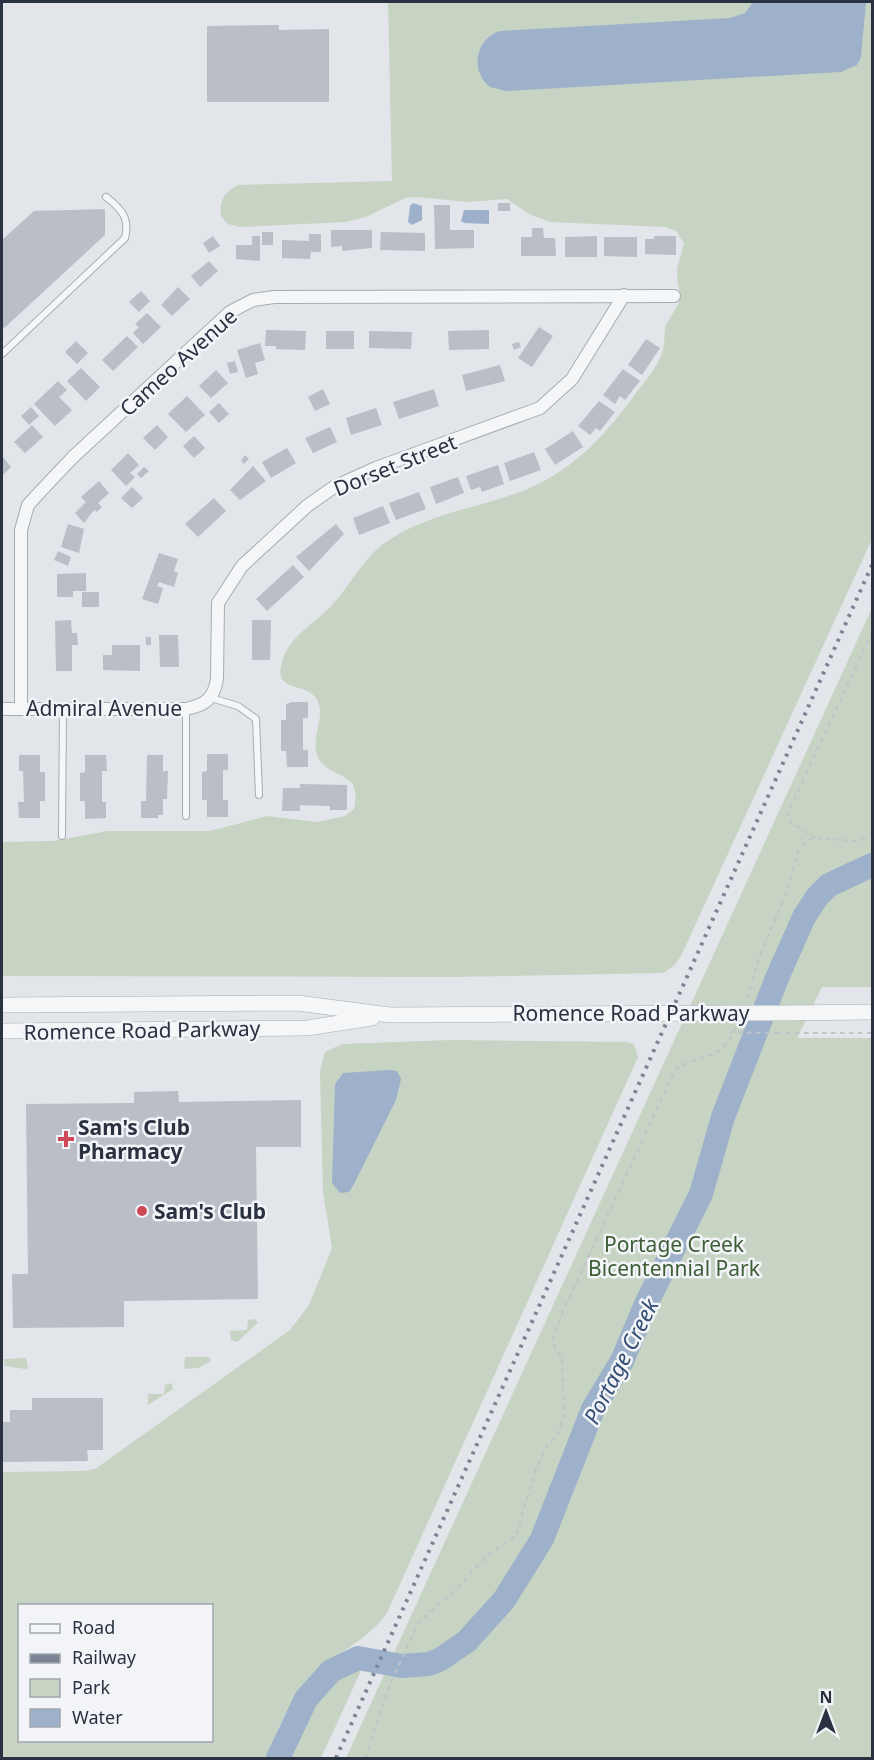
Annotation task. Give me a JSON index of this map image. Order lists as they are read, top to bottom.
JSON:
{
  "streets": {
    "street": [
      "Cameo Avenue",
      "Dorset Street",
      "Admiral Avenue",
      "Romence Road Parkway"
    ]
  },
  "crossings": [
    ["Cameo Avenue", "Dorset Street"],
    ["Cameo Avenue", "Admiral Avenue"],
    ["Dorset Street", "Admiral Avenue"]
  ],
  "water": ["Portage Creek"],
  "parks": ["Portage Creek Bicentennial Park"],
  "places": {
    "health": ["Sam's Club Pharmacy"],
    "other": ["Sam's Club"]
  },
  "legend": [
    "Road",
    "Railway",
    "Park",
    "Water"
  ],
  "north": "top"
}
